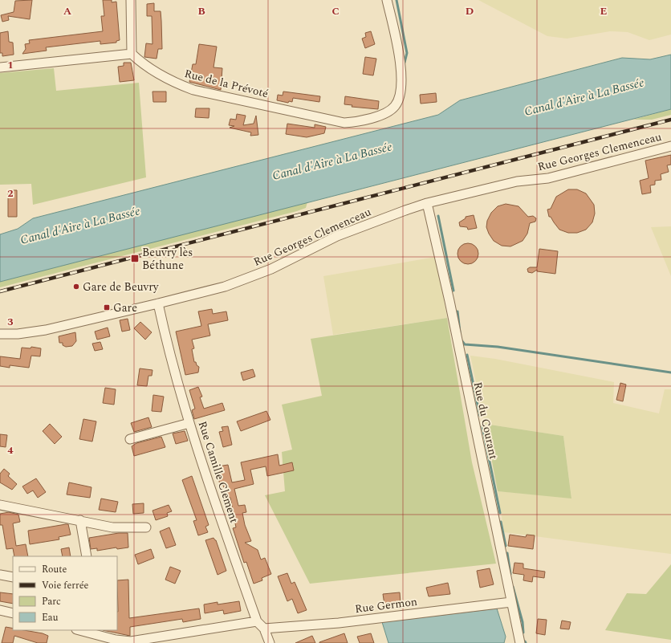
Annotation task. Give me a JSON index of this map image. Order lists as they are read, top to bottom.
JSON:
{
  "streets": {
    "street": [
      "Rue de la Prévoté",
      "Rue Georges Clemenceau",
      "Rue du Courant",
      "Rue Camille Clement",
      "Rue Germon"
    ]
  },
  "crossings": [
    ["Rue Georges Clemenceau", "Rue du Courant"],
    ["Rue Georges Clemenceau", "Rue Camille Clement"],
    ["Rue du Courant", "Rue Germon"],
    ["Rue Camille Clement", "Rue Germon"]
  ],
  "water": ["Canal d'Aire à La Bassée"],
  "places": {
    "transit": ["Beuvry lès Béthune", "Gare"],
    "other": ["Gare de Beuvry"]
  },
  "legend": [
    "Route",
    "Voie ferrée",
    "Parc",
    "Eau"
  ],
  "grid": {
    "columns": [
      "A",
      "B",
      "C",
      "D",
      "E"
    ],
    "rows": [
      "1",
      "2",
      "3",
      "4"
    ]
  }
}
